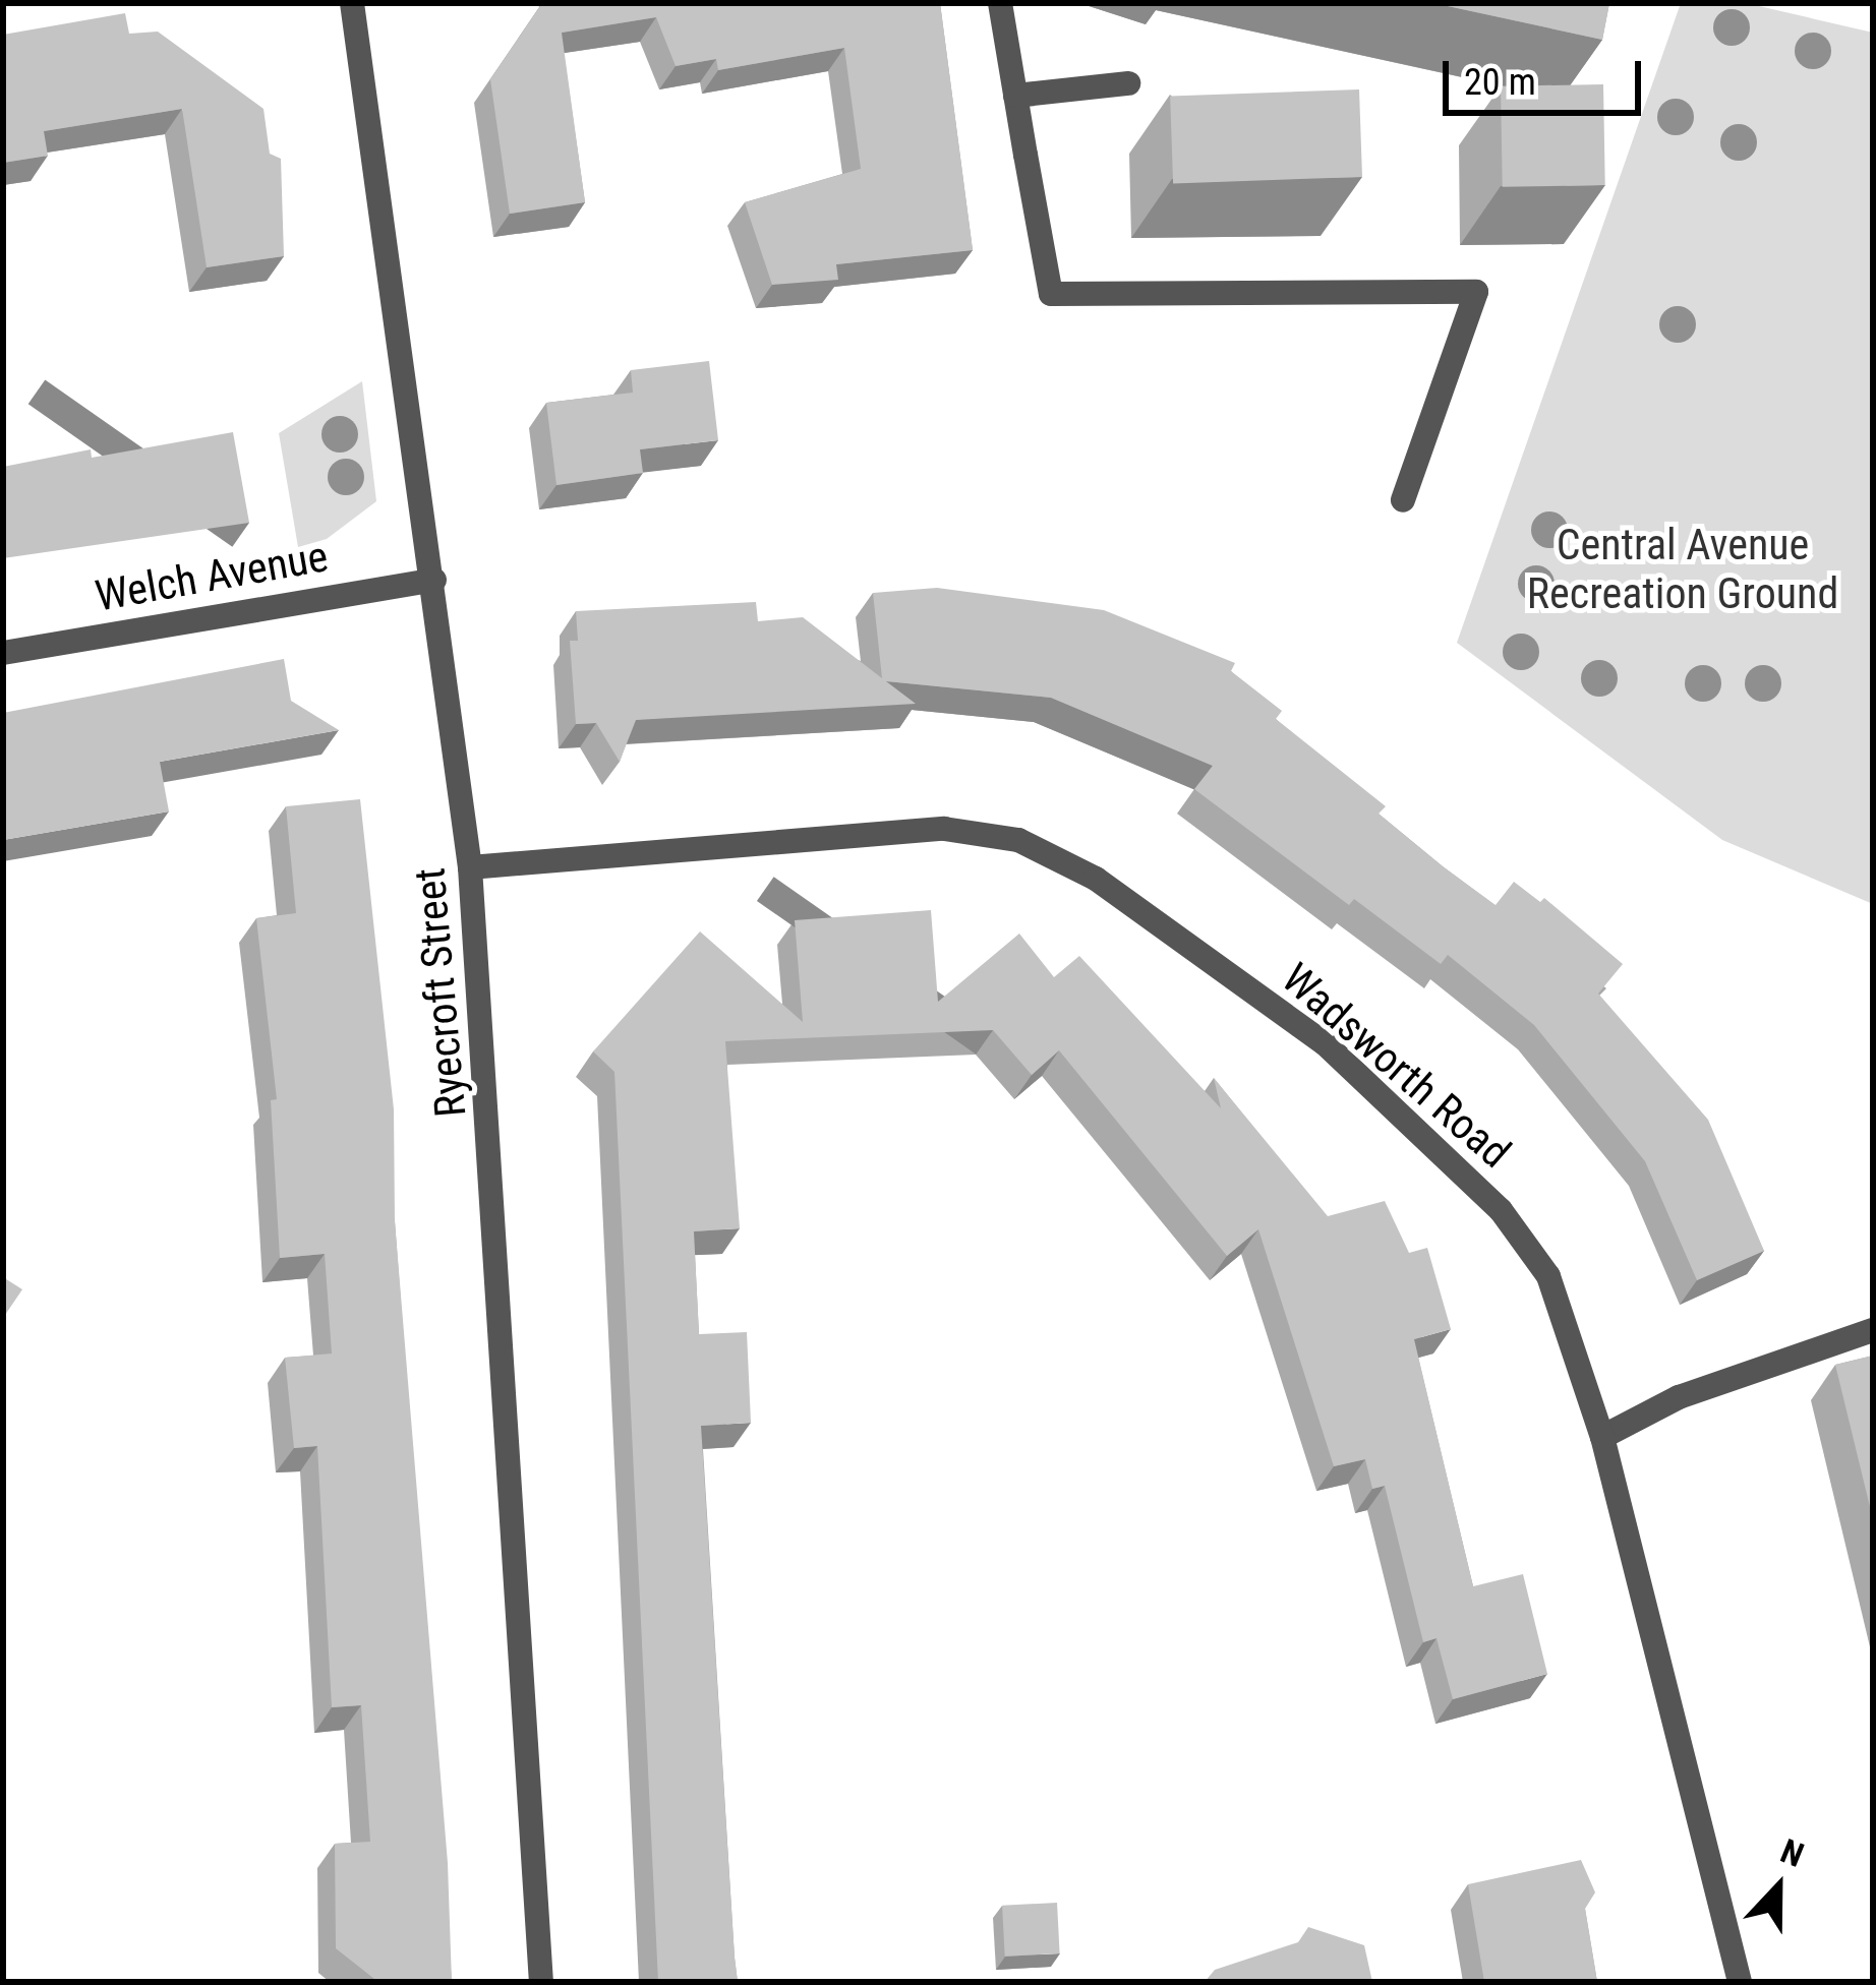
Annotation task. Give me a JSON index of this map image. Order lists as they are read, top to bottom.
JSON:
{
  "streets": {
    "street": ["Welch Avenue", "Ryecroft Street", "Wadsworth Road"]
  },
  "crossings": [
    ["Welch Avenue", "Ryecroft Street"],
    ["Ryecroft Street", "Wadsworth Road"]
  ],
  "parks": ["Central Avenue Recreation Ground"],
  "scale_bar": "20 m",
  "north": "top"
}
